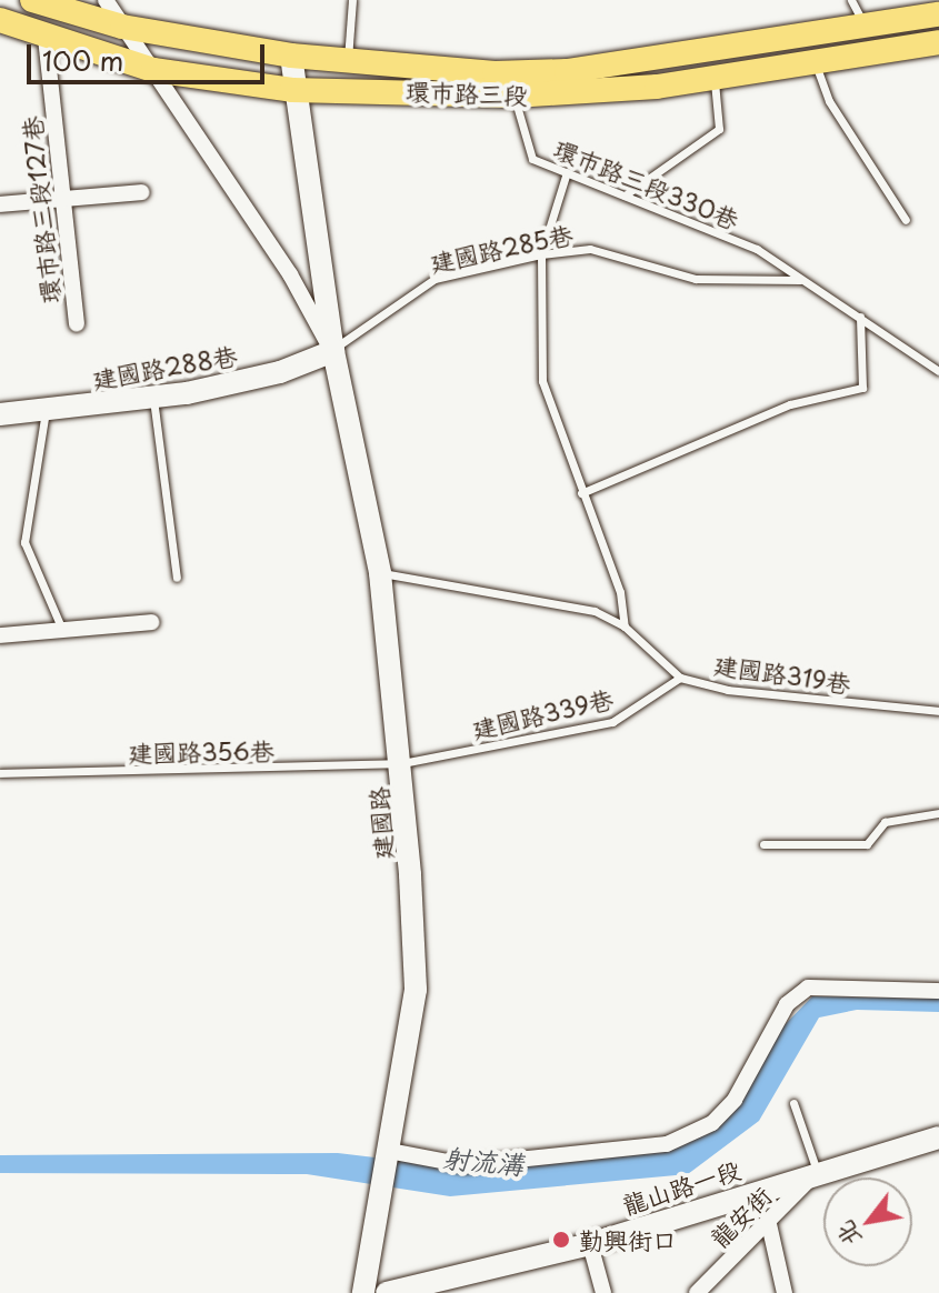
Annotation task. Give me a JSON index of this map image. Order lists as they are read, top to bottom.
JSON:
{
  "streets": {
    "main road": ["環市路三段"],
    "street": [
      "環市路三段127巷",
      "建國路288巷",
      "建國路",
      "龍山路一段",
      "龍安街"
    ],
    "lane": [
      "環市路三段330巷",
      "建國路285巷",
      "建國路319巷",
      "建國路339巷",
      "建國路356巷"
    ]
  },
  "crossings": [
    ["環市路三段", "環市路三段330巷"],
    ["環市路三段", "環市路三段127巷"],
    ["環市路三段", "建國路"],
    ["環市路三段330巷", "建國路285巷"],
    ["建國路285巷", "建國路288巷"],
    ["建國路285巷", "建國路"],
    ["建國路288巷", "建國路"],
    ["建國路319巷", "建國路339巷"],
    ["建國路319巷", "建國路"],
    ["建國路339巷", "建國路356巷"],
    ["建國路339巷", "建國路"],
    ["建國路356巷", "建國路"],
    ["龍山路一段", "龍安街"]
  ],
  "water": ["射流溝"],
  "places": ["勤興街口"],
  "scale_bar": "100 m",
  "north": "bottom left"
}
